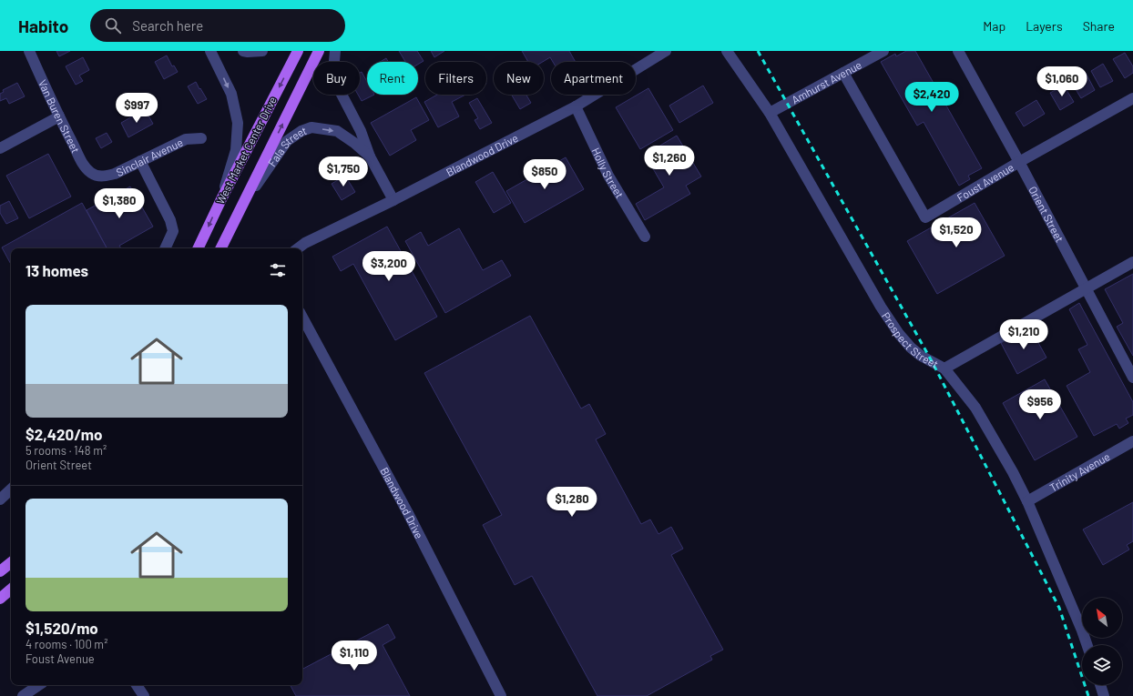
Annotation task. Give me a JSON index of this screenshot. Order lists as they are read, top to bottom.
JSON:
{
  "streets": {
    "main road": ["West Market Center Drive"],
    "street": [
      "Amhurst Avenue",
      "Van Buren Street",
      "Fala Street",
      "Blandwood Drive",
      "Sinclair Avenue",
      "Holly Street",
      "Foust Avenue",
      "Orient Street",
      "Prospect Street",
      "Trinity Avenue"
    ]
  },
  "crossings": [
    ["Amhurst Avenue", "Foust Avenue"],
    ["Amhurst Avenue", "Prospect Street"],
    ["Van Buren Street", "Sinclair Avenue"],
    ["Fala Street", "West Market Center Drive"],
    ["Fala Street", "Blandwood Drive"],
    ["Blandwood Drive", "Holly Street"],
    ["Foust Avenue", "Orient Street"],
    ["Prospect Street", "Trinity Avenue"]
  ],
  "north": "top left",
  "page": {
    "header": "Habito",
    "search": "Search here",
    "nav": ["Map", "Layers", "Share"],
    "chip": [
      "Buy",
      "Rent",
      "Filters",
      "New",
      "Apartment"
    ],
    "price": [
      "$1,060",
      "$2,420",
      "$997",
      "$1,260",
      "$1,750",
      "$850",
      "$1,380",
      "$1,520",
      "$3,200",
      "$1,210",
      "$956",
      "$1,280",
      "$1,110"
    ],
    "heading": "13 homes",
    "list": [
      {
        "name": "$2,420/mo",
        "note": "5 rooms · 148 m² · Orient Street"
      },
      {
        "name": "$1,520/mo",
        "note": "4 rooms · 100 m² · Foust Avenue"
      }
    ]
  }
}
